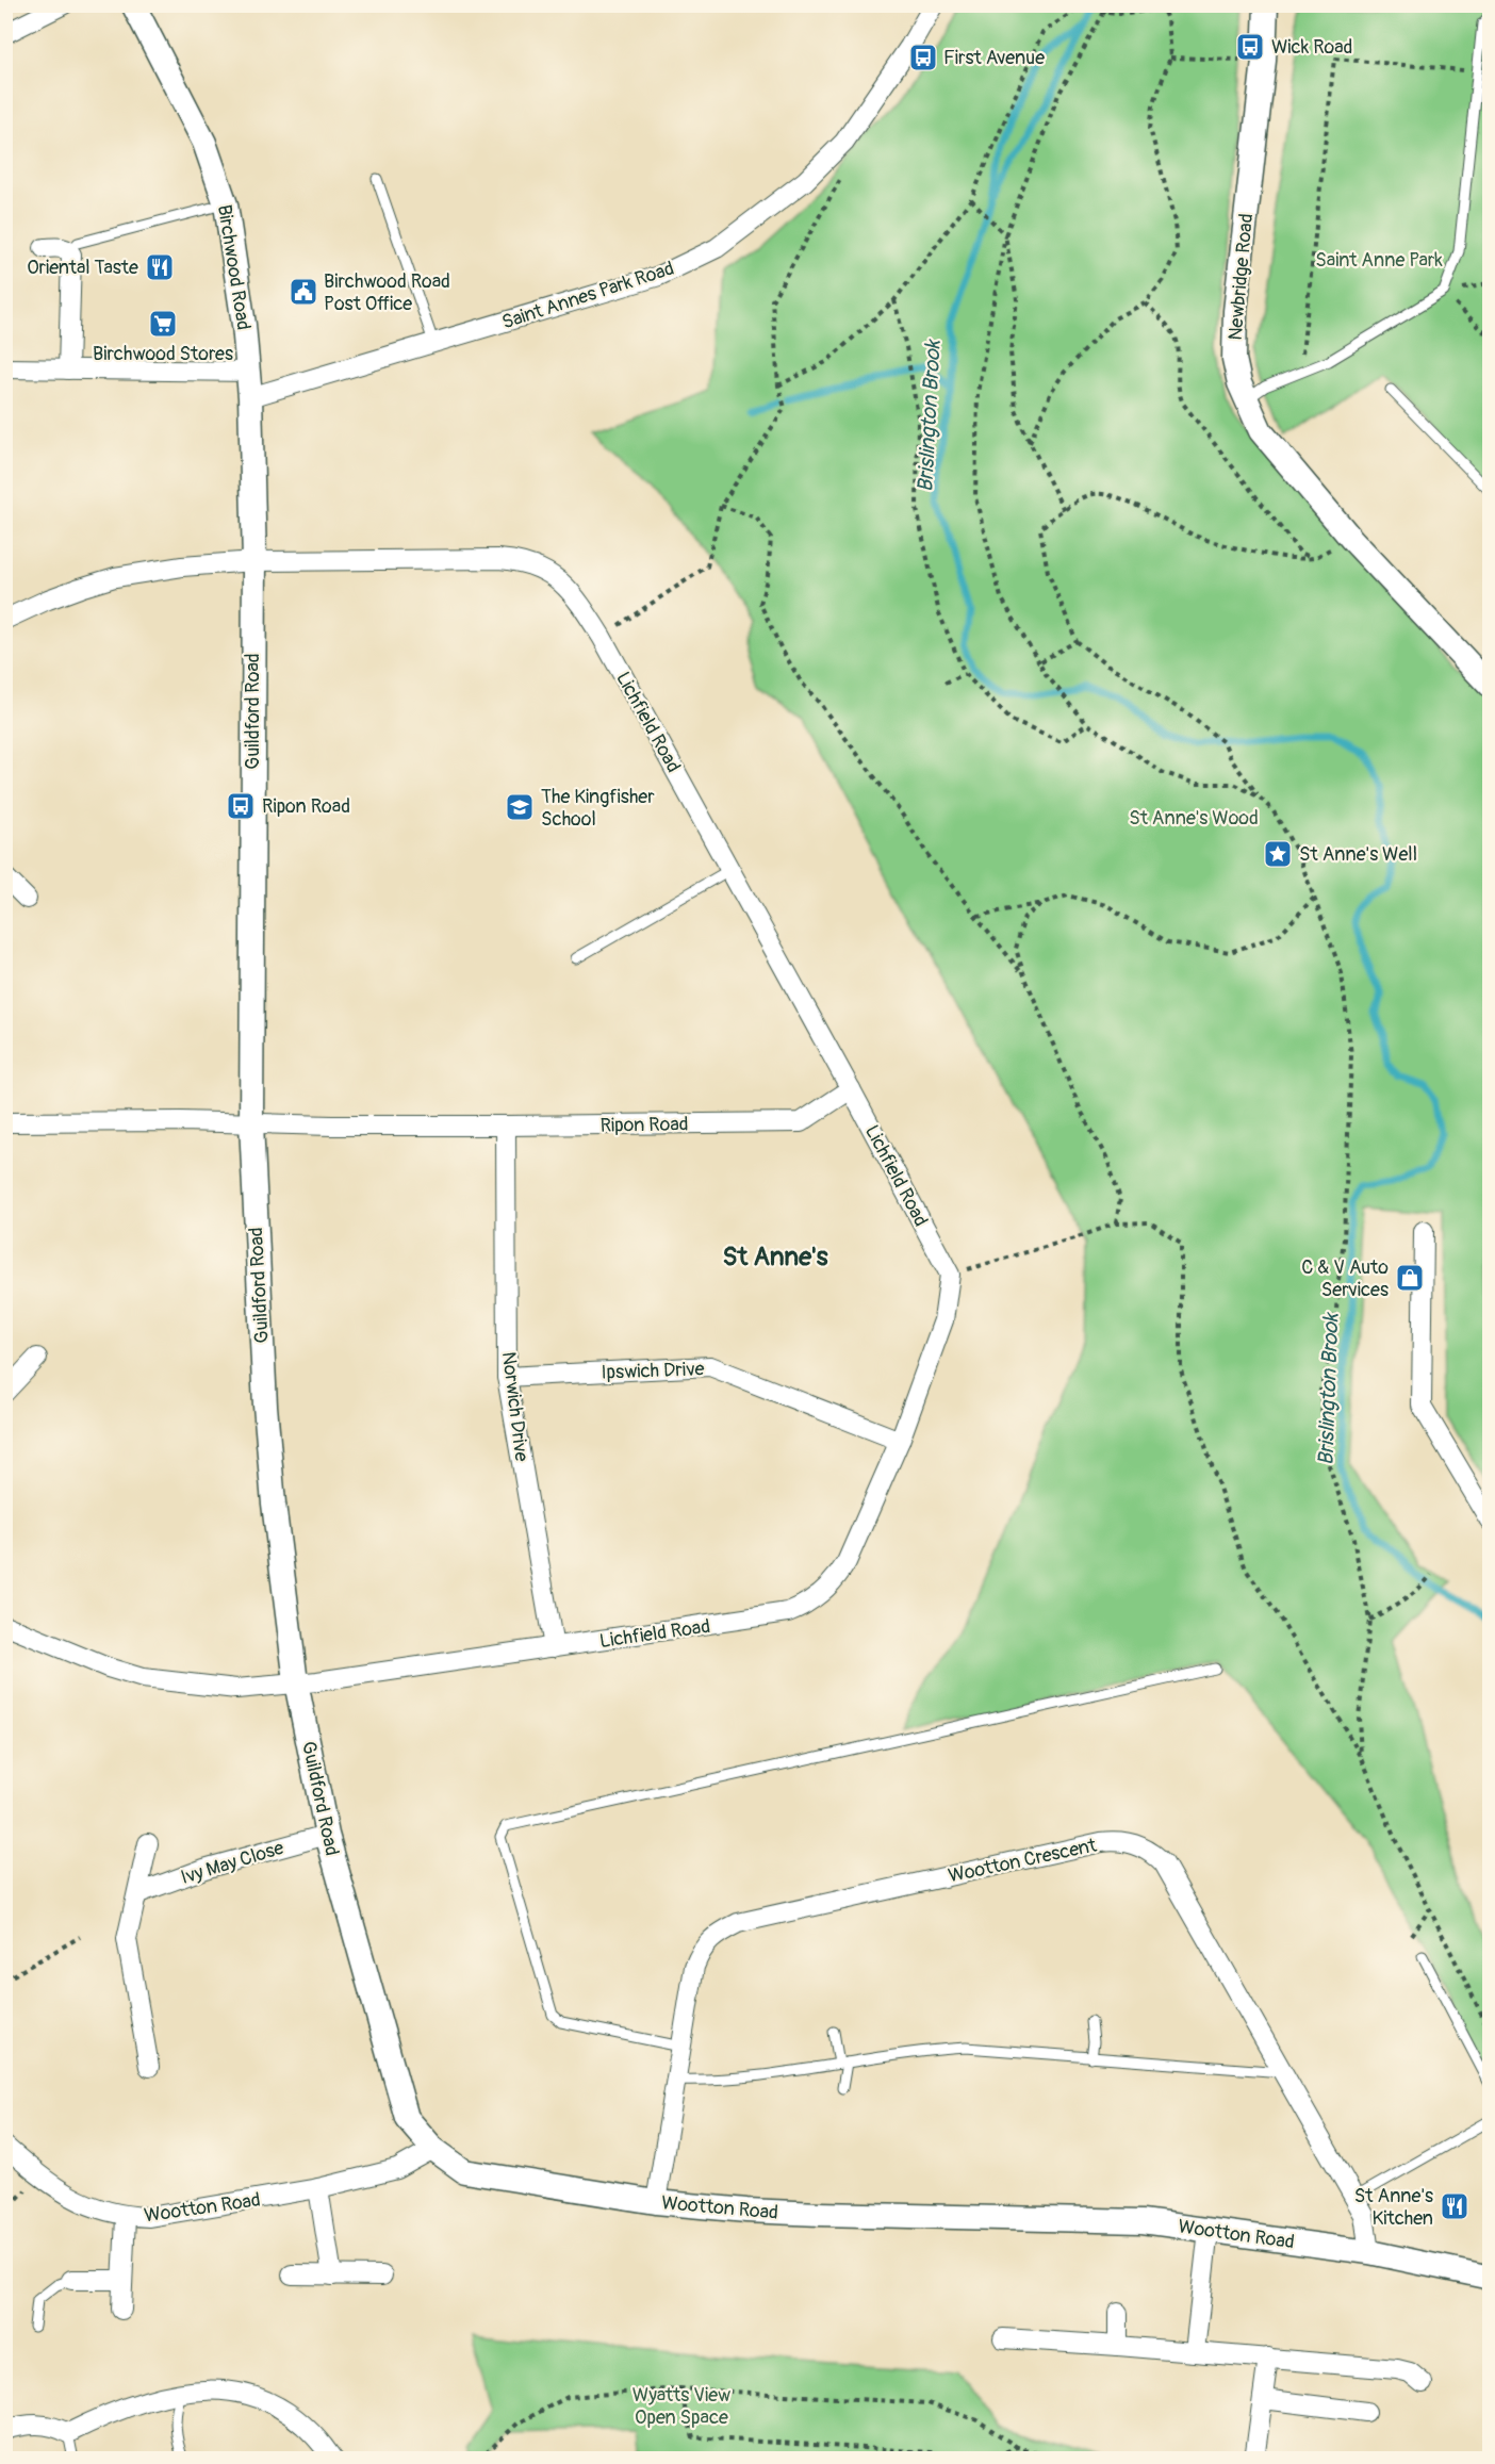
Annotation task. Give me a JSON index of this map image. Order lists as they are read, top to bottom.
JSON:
{
  "streets": {
    "street": [
      "Birchwood Road",
      "Newbridge Road",
      "Saint Annes Park Road",
      "Guildford Road",
      "Lichfield Road",
      "Ripon Road",
      "Ipswich Drive",
      "Norwich Drive",
      "Wootton Crescent",
      "Ivy May Close",
      "Wootton Road"
    ]
  },
  "crossings": [
    ["Birchwood Road", "Saint Annes Park Road"],
    ["Birchwood Road", "Guildford Road"],
    ["Saint Annes Park Road", "Guildford Road"],
    ["Guildford Road", "Lichfield Road"],
    ["Guildford Road", "Ripon Road"],
    ["Guildford Road", "Ivy May Close"],
    ["Guildford Road", "Wootton Road"],
    ["Lichfield Road", "Ripon Road"],
    ["Lichfield Road", "Ipswich Drive"],
    ["Lichfield Road", "Norwich Drive"],
    ["Ripon Road", "Norwich Drive"],
    ["Ipswich Drive", "Norwich Drive"],
    ["Wootton Crescent", "Wootton Road"]
  ],
  "districts": ["St Anne's"],
  "water": ["Brislington Brook"],
  "parks": ["Saint Anne Park", "St Anne's Wood", "Wyatts View Open Space"],
  "places": {
    "bus stop": ["Wick Road", "First Avenue", "Ripon Road"],
    "restaurant": ["Oriental Taste", "St Anne's Kitchen"],
    "public building": ["Birchwood Road Post Office"],
    "supermarket": ["Birchwood Stores"],
    "school or university": ["The Kingfisher School"],
    "place": ["St Anne's Well"],
    "shop": ["C & V Auto Services"]
  }
}
